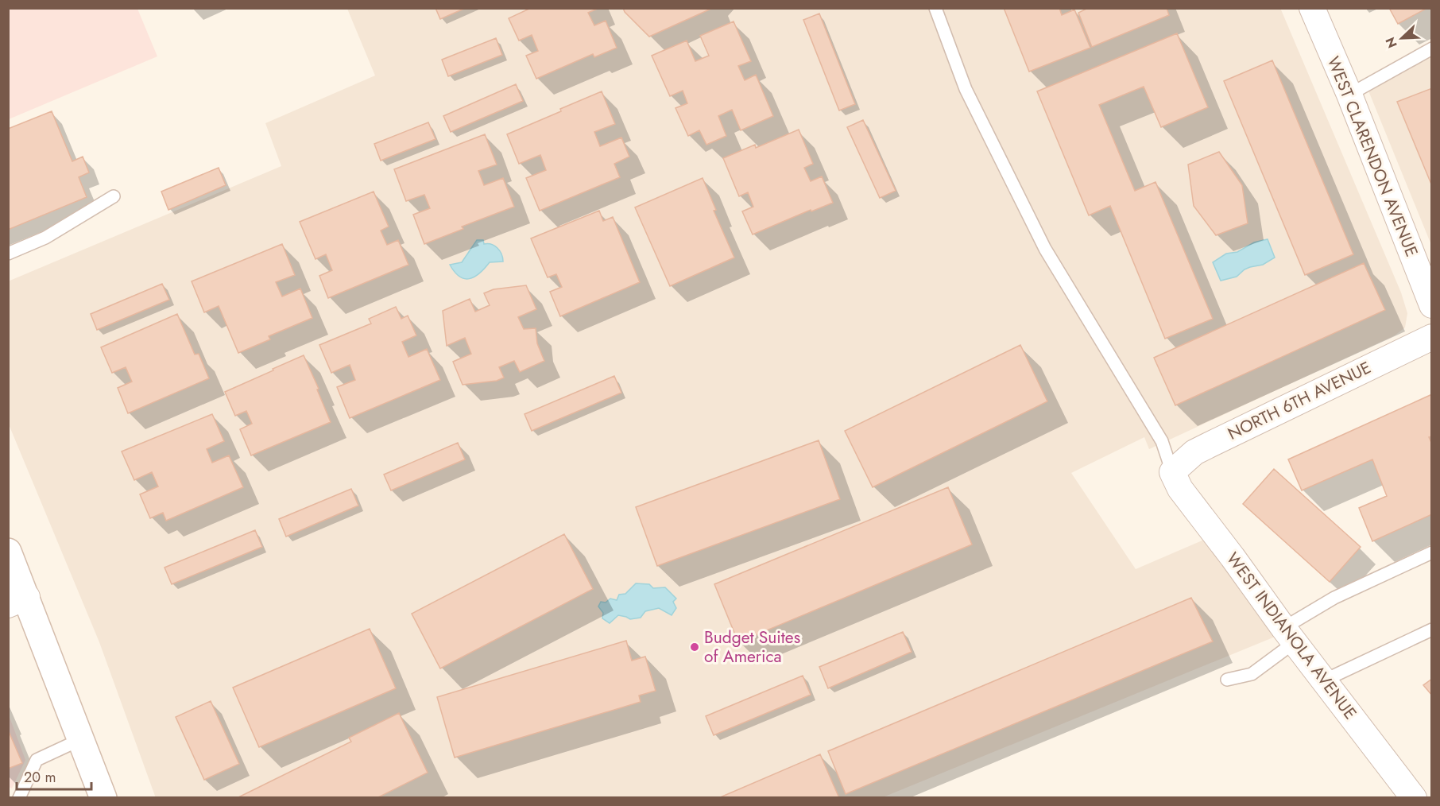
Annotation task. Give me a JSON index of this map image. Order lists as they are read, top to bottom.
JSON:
{
  "streets": {
    "street": ["WEST CLARENDON AVENUE", "NORTH 6TH AVENUE", "WEST INDIANOLA AVENUE"]
  },
  "crossings": [
    ["NORTH 6TH AVENUE", "WEST INDIANOLA AVENUE"]
  ],
  "places": ["Budget Suites of America"],
  "scale_bar": "20 m",
  "north": "bottom left"
}
